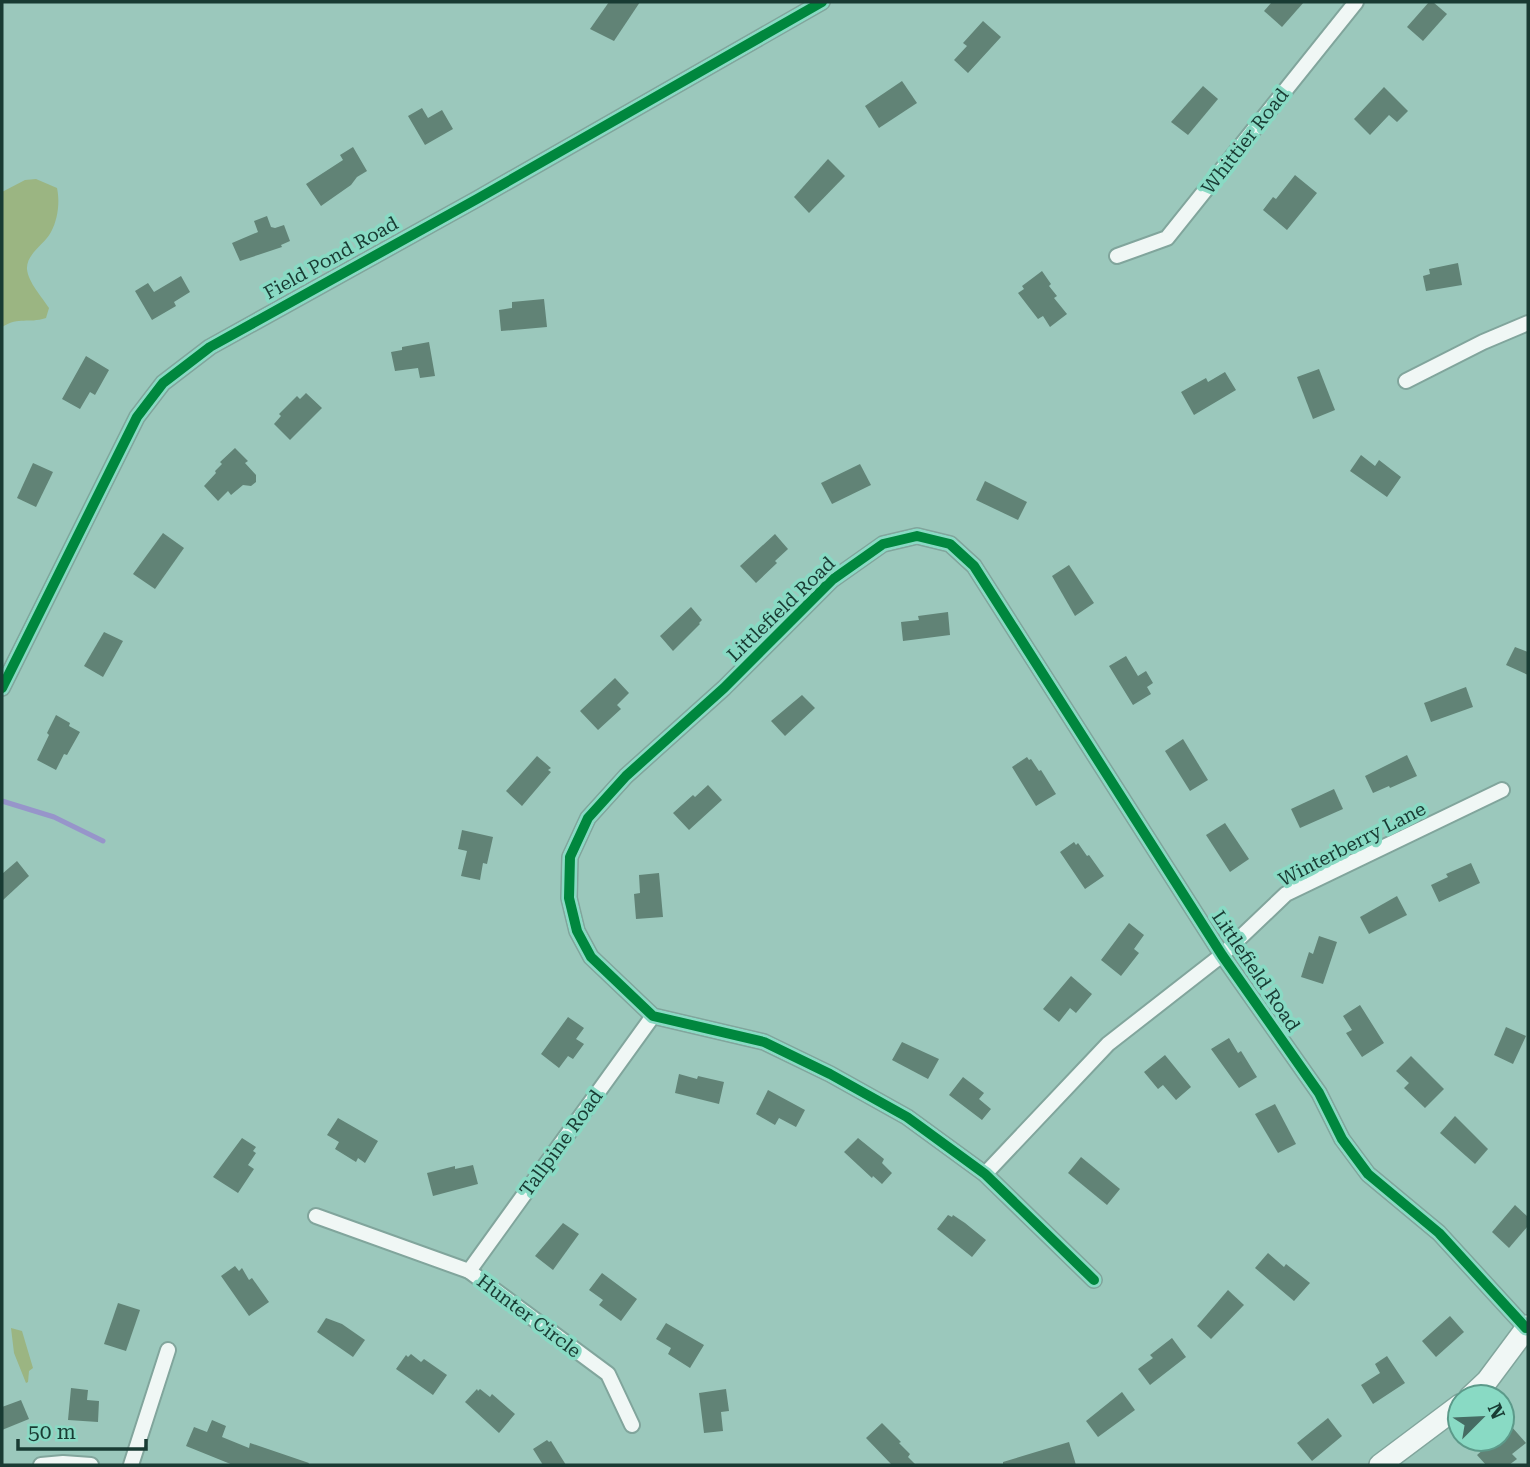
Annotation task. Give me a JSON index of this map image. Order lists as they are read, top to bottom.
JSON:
{
  "streets": {
    "street": [
      "Whittier Road",
      "Field Pond Road",
      "Littlefield Road",
      "Winterberry Lane",
      "Tallpine Road",
      "Hunter Circle"
    ]
  },
  "crossings": [
    ["Littlefield Road", "Winterberry Lane"],
    ["Littlefield Road", "Tallpine Road"],
    ["Tallpine Road", "Hunter Circle"]
  ],
  "scale_bar": "50 m",
  "north": "top right"
}
